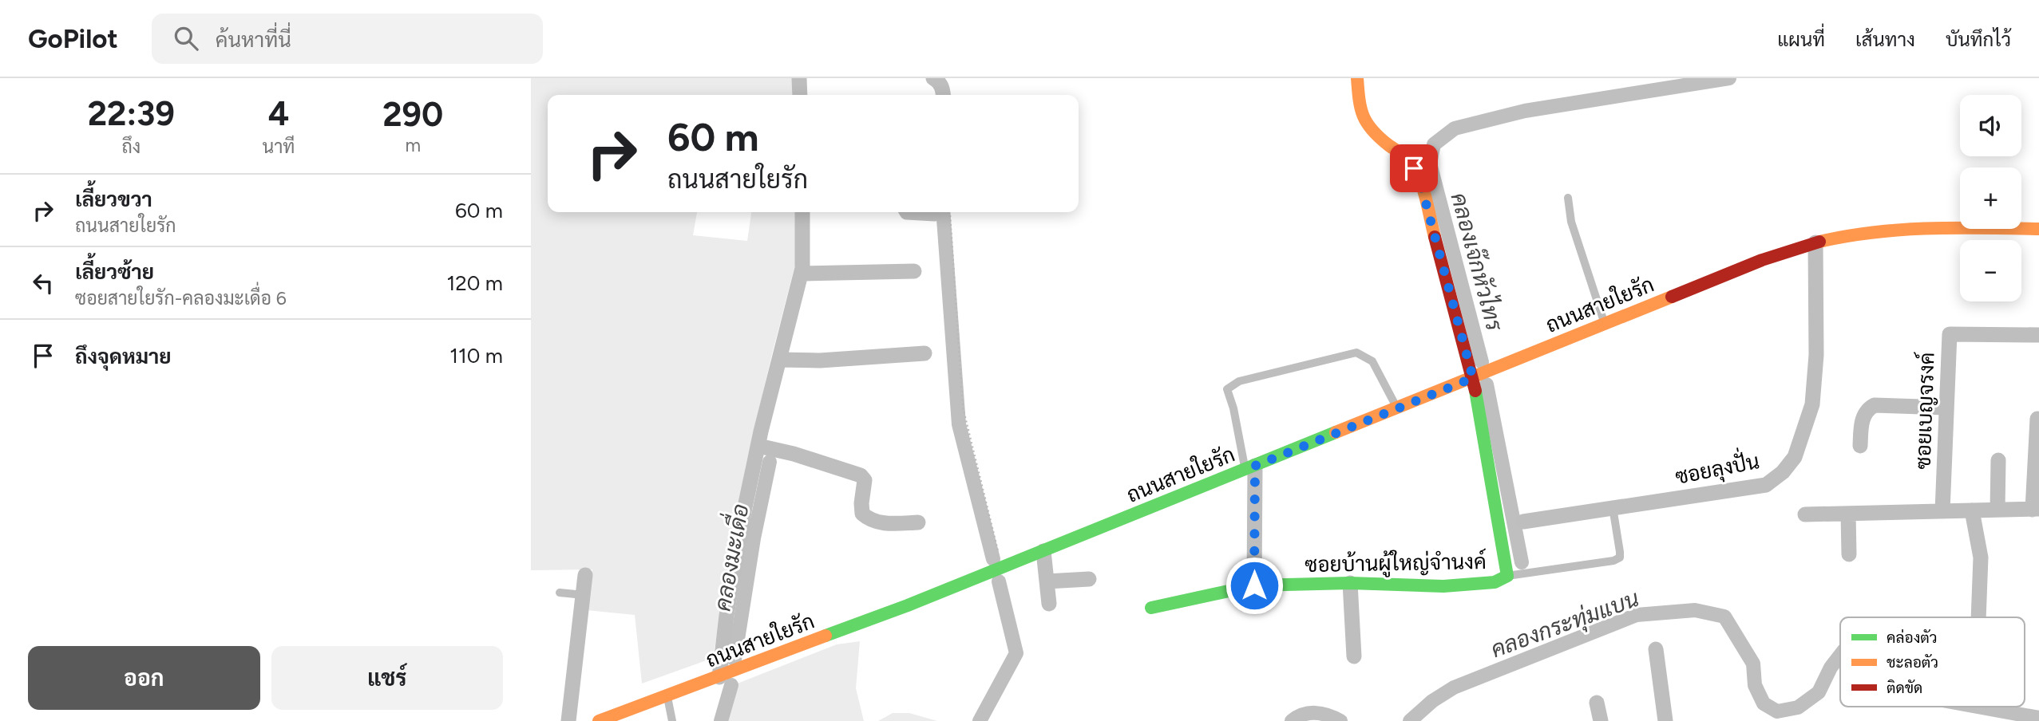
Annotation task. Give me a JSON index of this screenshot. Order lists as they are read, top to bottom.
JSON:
{
  "streets": {
    "street": [
      "ถนนสายใยรัก",
      "ซอยเบญจรงค์",
      "ซอยลุงปั่น",
      "ซอยบ้านผู้ใหญ่จำนงค์"
    ]
  },
  "crossings": [
    ["ถนนสายใยรัก", "ซอยลุงปั่น"],
    ["ถนนสายใยรัก", "ซอยบ้านผู้ใหญ่จำนงค์"]
  ],
  "water": ["คลองเจ๊กหัวไทร", "คลองมะเดื่อ", "คลองกระทุ่มแบน"],
  "legend": ["คล่องตัว", "ชะลอตัว", "ติดขัด"],
  "page": {
    "header": "GoPilot",
    "search": "ค้นหาที่นี่",
    "nav": ["แผนที่", "เส้นทาง", "บันทึกไว้"],
    "eta": [
      "22:39",
      "ถึง",
      "4",
      "นาที",
      "290",
      "m"
    ],
    "map_buttons": ["+", "−"],
    "turn": ["60 m", "ถนนสายใยรัก"],
    "list": [
      {
        "name": "เลี้ยวขวา",
        "note": "ถนนสายใยรัก",
        "value": "60 m"
      },
      {
        "name": "เลี้ยวซ้าย",
        "note": "ซอยสายใยรัก-คลองมะเดื่อ 6",
        "value": "120 m"
      },
      {
        "name": "ถึงจุดหมาย",
        "value": "110 m"
      }
    ],
    "buttons": ["ออก", "แชร์"]
  }
}
